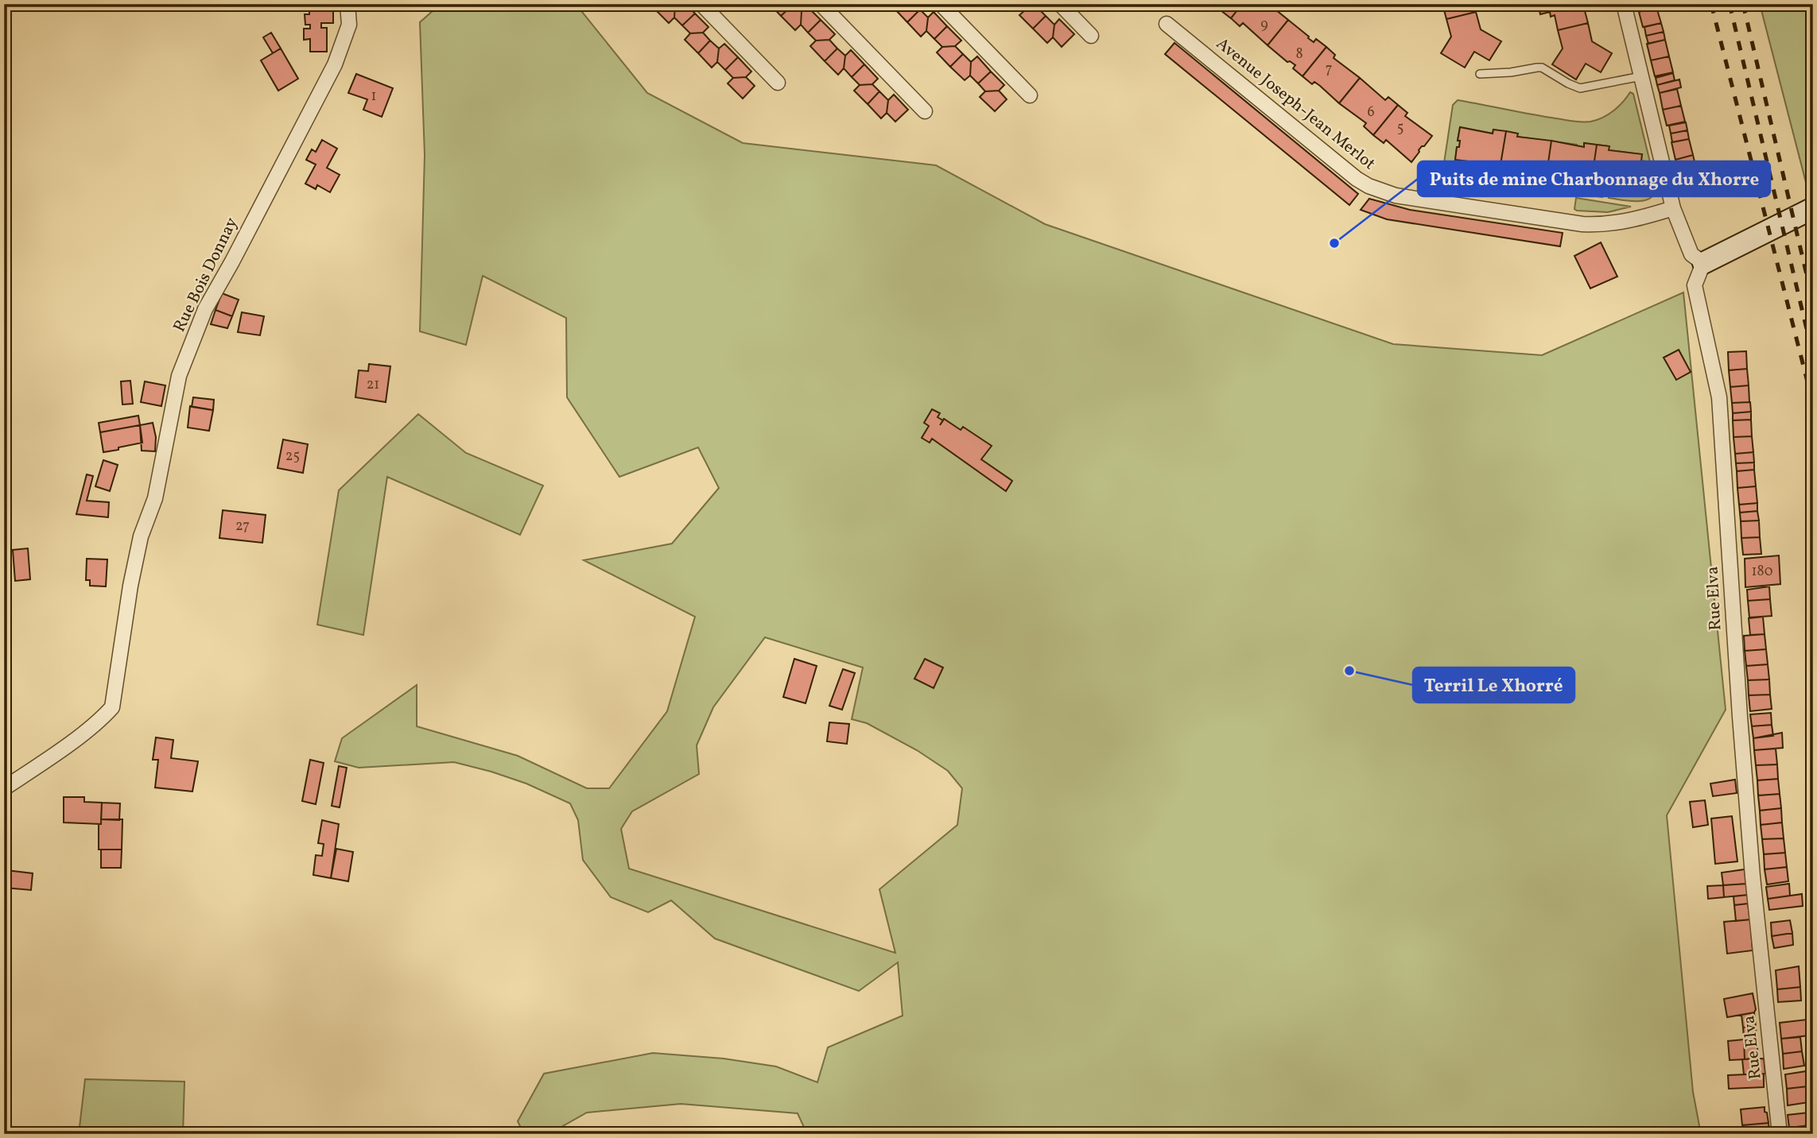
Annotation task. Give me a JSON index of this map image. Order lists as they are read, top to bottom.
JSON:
{
  "streets": {
    "street": ["Avenue Joseph-Jean Merlot", "Rue Bois Donnay", "Rue Elva"]
  },
  "places": ["Puits de mine Charbonnage du Xhorre", "Terril Le Xhorré"],
  "house_numbers": [
    "9",
    "8",
    "7",
    "1",
    "6",
    "5",
    "21",
    "25",
    "27",
    "180"
  ]
}
